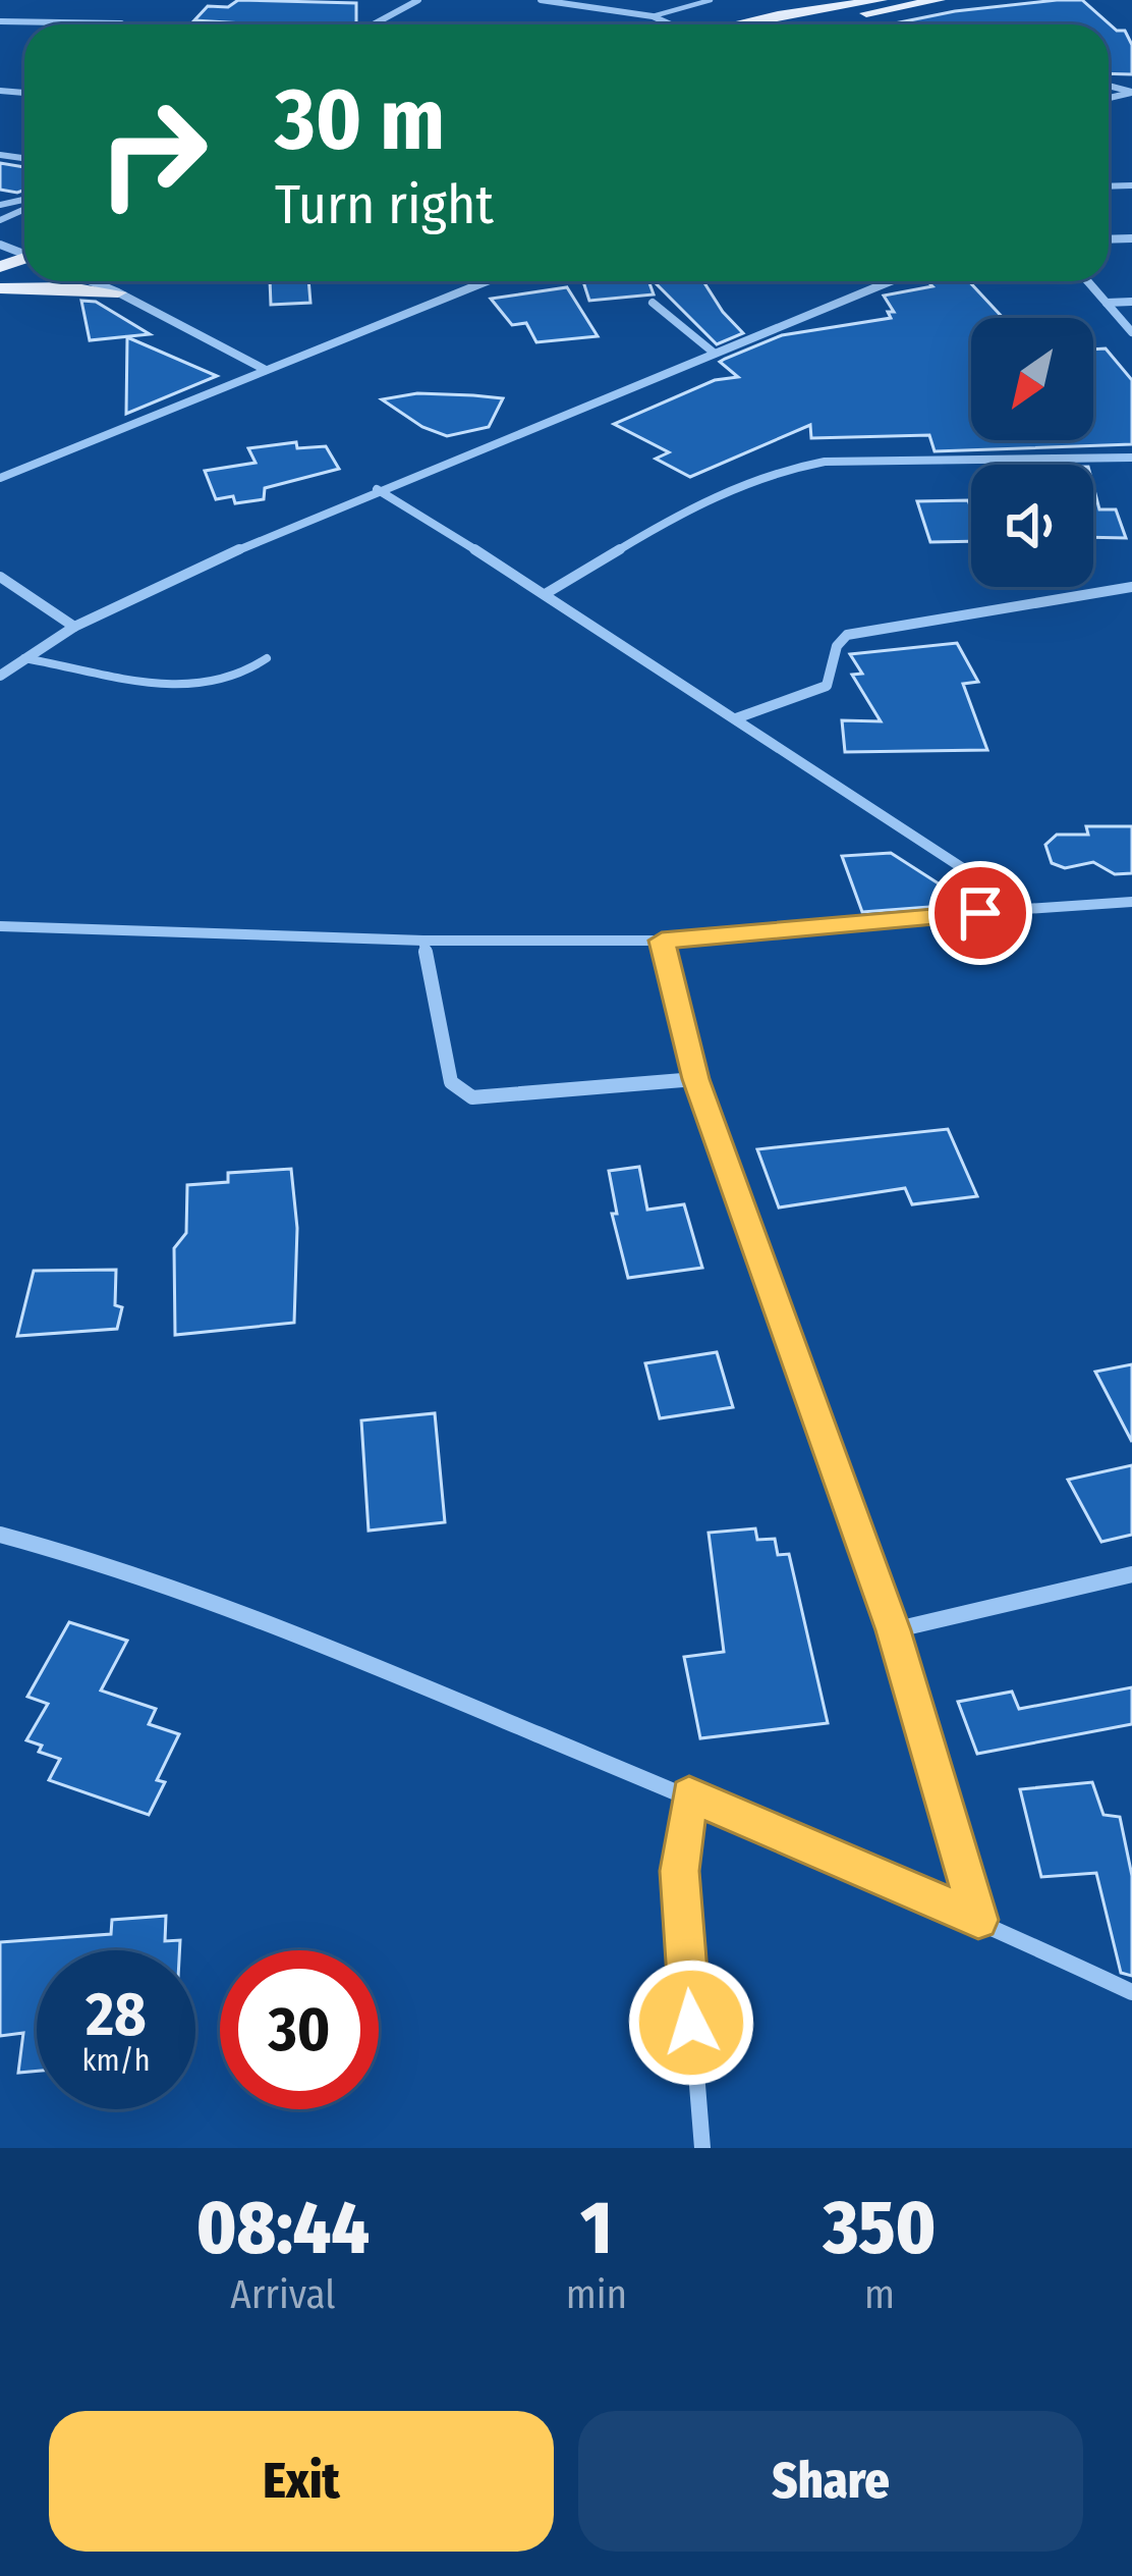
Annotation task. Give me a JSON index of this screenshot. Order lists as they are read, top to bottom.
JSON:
{
  "north": "bottom left",
  "page": {
    "turn": ["30 m", "Turn right"],
    "speed": "28 km/h",
    "limit": "30",
    "eta": [
      "08:44",
      "Arrival",
      "1",
      "min",
      "350",
      "m"
    ],
    "buttons": ["Exit", "Share"]
  }
}
